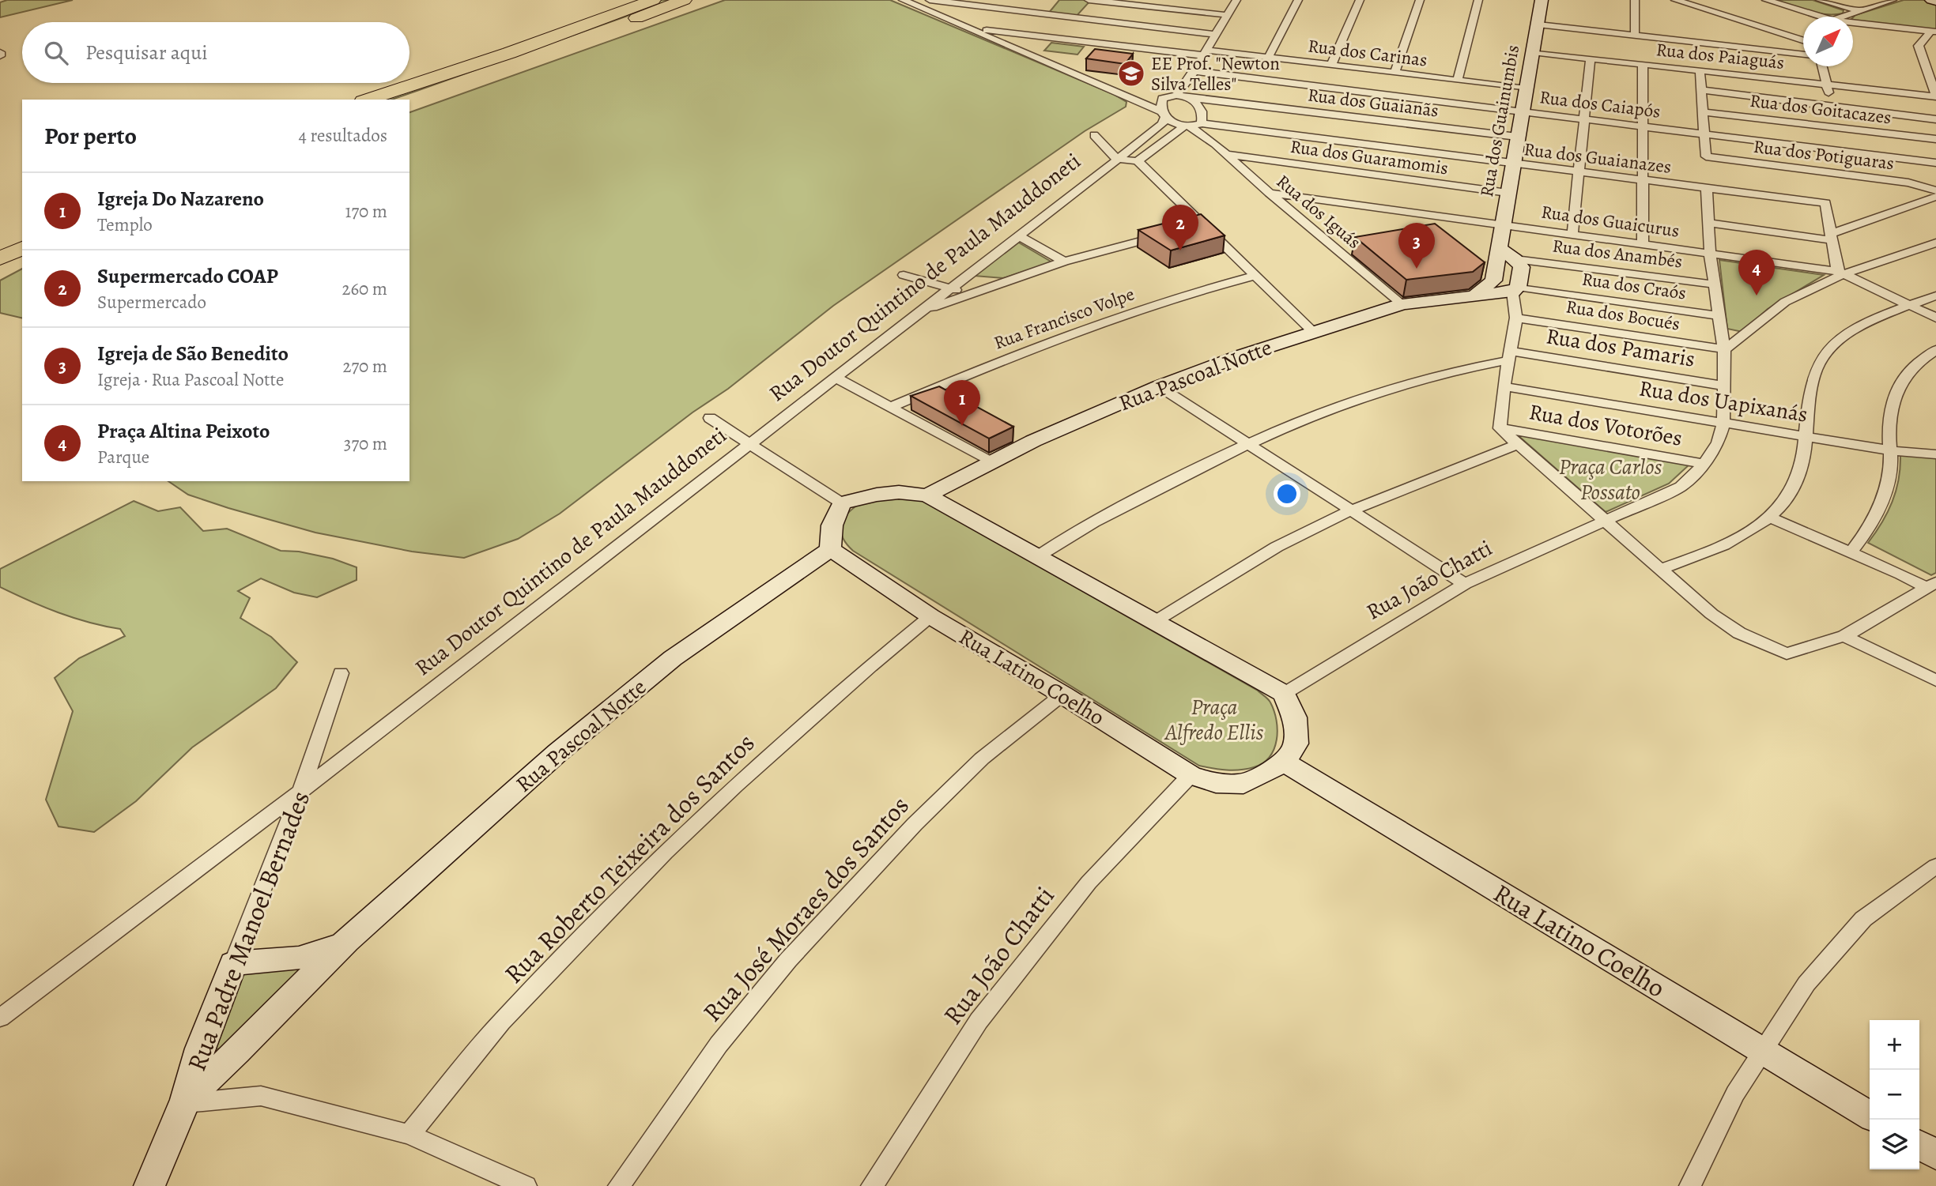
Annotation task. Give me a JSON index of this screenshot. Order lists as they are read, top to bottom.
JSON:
{
  "streets": {
    "street": [
      "Rua dos Carinas",
      "Rua dos Paiaguás",
      "Rua dos Guaianãs",
      "Rua dos Caiapós",
      "Rua dos Goitacazes",
      "Rua dos Guainumbis",
      "Rua dos Potiguaras",
      "Rua dos Guaramomis",
      "Rua dos Guaianazes",
      "Rua dos Iguás",
      "Rua dos Guaicurus",
      "Rua dos Anambés",
      "Rua Doutor Quintino de Paula Mauddoneti",
      "Rua dos Craós",
      "Rua dos Bocués",
      "Rua Francisco Volpe",
      "Rua dos Pamaris",
      "Rua Pascoal Notte",
      "Rua dos Uapixanás",
      "Rua dos Votorões",
      "Rua João Chatti",
      "Rua Latino Coelho",
      "Rua Roberto Teixeira dos Santos",
      "Rua José Moraes dos Santos",
      "Rua Padre Manoel Bernades"
    ]
  },
  "crossings": [
    ["Rua dos Carinas", "Rua dos Guainumbis"],
    ["Rua dos Paiaguás", "Rua dos Guainumbis"],
    ["Rua dos Guaianãs", "Rua dos Guainumbis"],
    ["Rua dos Guaianãs", "Rua dos Guaianazes"],
    ["Rua dos Guaianãs", "Rua dos Iguás"],
    ["Rua dos Guaianãs", "Rua Doutor Quintino de Paula Mauddoneti"],
    ["Rua dos Caiapós", "Rua dos Goitacazes"],
    ["Rua dos Caiapós", "Rua dos Guainumbis"],
    ["Rua dos Caiapós", "Rua dos Potiguaras"],
    ["Rua dos Guainumbis", "Rua dos Guaramomis"],
    ["Rua dos Guainumbis", "Rua dos Guaianazes"],
    ["Rua dos Guainumbis", "Rua dos Guaicurus"],
    ["Rua dos Guainumbis", "Rua Pascoal Notte"],
    ["Rua dos Guaramomis", "Rua dos Iguás"],
    ["Rua dos Guaianazes", "Rua dos Iguás"],
    ["Rua dos Guaianazes", "Rua Doutor Quintino de Paula Mauddoneti"],
    ["Rua dos Guaianazes", "Rua João Chatti"],
    ["Rua dos Iguás", "Rua dos Guaicurus"],
    ["Rua dos Iguás", "Rua Doutor Quintino de Paula Mauddoneti"],
    ["Rua dos Iguás", "Rua Pascoal Notte"],
    ["Rua dos Guaicurus", "Rua João Chatti"],
    ["Rua dos Anambés", "Rua João Chatti"],
    ["Rua Doutor Quintino de Paula Mauddoneti", "Rua Padre Manoel Bernades"],
    ["Rua dos Craós", "Rua João Chatti"],
    ["Rua dos Bocués", "Rua João Chatti"],
    ["Rua dos Pamaris", "Rua João Chatti"],
    ["Rua Pascoal Notte", "Rua Latino Coelho"],
    ["Rua Pascoal Notte", "Rua Padre Manoel Bernades"],
    ["Rua dos Uapixanás", "Rua João Chatti"],
    ["Rua dos Votorões", "Rua João Chatti"],
    ["Rua João Chatti", "Rua Latino Coelho"],
    ["Rua Latino Coelho", "Rua Roberto Teixeira dos Santos"],
    ["Rua Latino Coelho", "Rua José Moraes dos Santos"]
  ],
  "parks": ["Praça Carlos Possato", "Praça Alfredo Ellis"],
  "places": {
    "school or university": ["EE Prof. \"Newton Silva Telles\""]
  },
  "north": "top right",
  "page": {
    "search": "Pesquisar aqui",
    "heading": ["Por perto", "4 resultados"],
    "list": [
      {
        "mark": "1",
        "name": "Igreja Do Nazareno",
        "note": "Templo",
        "value": "170 m"
      },
      {
        "mark": "2",
        "name": "Supermercado COAP",
        "note": "Supermercado",
        "value": "260 m"
      },
      {
        "mark": "3",
        "name": "Igreja de São Benedito",
        "note": "Igreja · Rua Pascoal Notte",
        "value": "270 m"
      },
      {
        "mark": "4",
        "name": "Praça Altina Peixoto",
        "note": "Parque",
        "value": "370 m"
      }
    ],
    "pins": [
      "2",
      "3",
      "4",
      "1"
    ],
    "map_buttons": ["+", "−"]
  }
}
